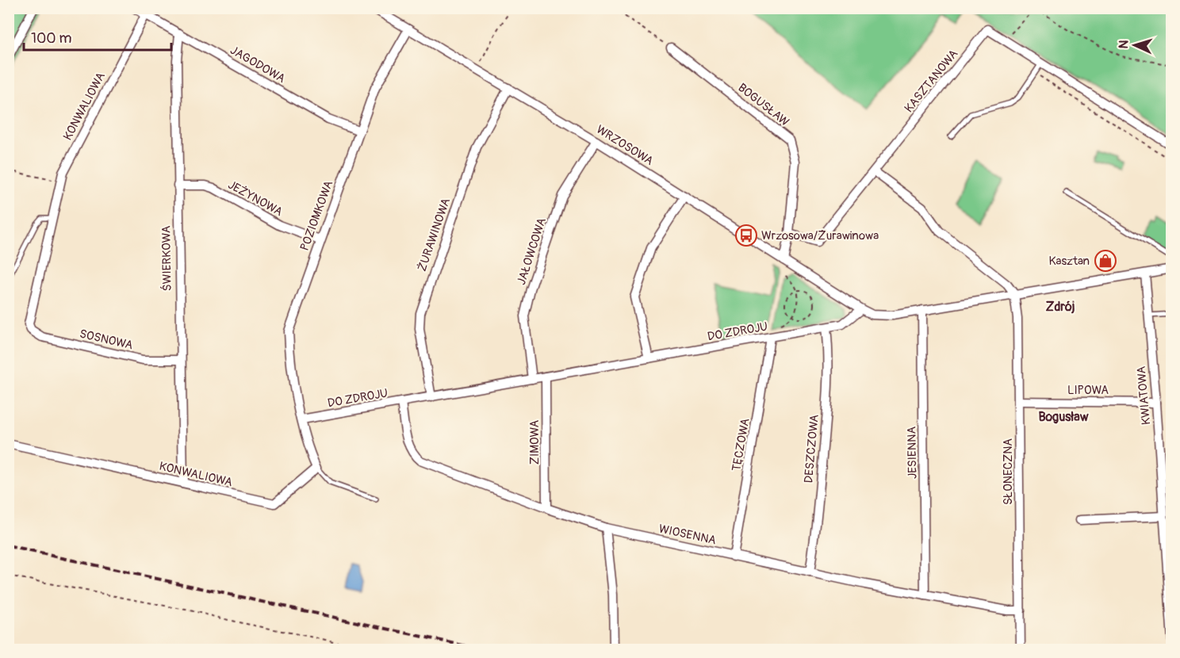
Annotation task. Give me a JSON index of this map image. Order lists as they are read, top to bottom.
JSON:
{
  "streets": {
    "street": [
      "JAGODOWA",
      "KASZTANOWA",
      "BOGUSŁAW",
      "KONWALIOWA",
      "WRZOSOWA",
      "JEŻYNOWA",
      "POZIOMKOWA",
      "ŻURAWINOWA",
      "JAŁOWCOWA",
      "ŚWIERKOWA",
      "DO ZDROJU",
      "SOSNOWA",
      "LIPOWA",
      "KWIATOWA",
      "ZIMOWA",
      "TĘCZOWA",
      "DESZCZOWA",
      "JESIENNA",
      "SŁONECZNA",
      "WIOSENNA"
    ]
  },
  "crossings": [
    ["JAGODOWA", "KONWALIOWA"],
    ["JAGODOWA", "POZIOMKOWA"],
    ["JAGODOWA", "ŚWIERKOWA"],
    ["BOGUSŁAW", "WRZOSOWA"],
    ["KONWALIOWA", "ŚWIERKOWA"],
    ["KONWALIOWA", "SOSNOWA"],
    ["WRZOSOWA", "POZIOMKOWA"],
    ["WRZOSOWA", "ŻURAWINOWA"],
    ["WRZOSOWA", "JAŁOWCOWA"],
    ["WRZOSOWA", "DO ZDROJU"],
    ["JEŻYNOWA", "POZIOMKOWA"],
    ["JEŻYNOWA", "ŚWIERKOWA"],
    ["POZIOMKOWA", "DO ZDROJU"],
    ["ŻURAWINOWA", "DO ZDROJU"],
    ["JAŁOWCOWA", "DO ZDROJU"],
    ["ŚWIERKOWA", "SOSNOWA"],
    ["DO ZDROJU", "ZIMOWA"],
    ["DO ZDROJU", "TĘCZOWA"],
    ["DO ZDROJU", "DESZCZOWA"],
    ["DO ZDROJU", "WIOSENNA"],
    ["LIPOWA", "KWIATOWA"],
    ["LIPOWA", "SŁONECZNA"],
    ["ZIMOWA", "WIOSENNA"],
    ["TĘCZOWA", "WIOSENNA"],
    ["DESZCZOWA", "WIOSENNA"],
    ["JESIENNA", "WIOSENNA"],
    ["SŁONECZNA", "WIOSENNA"]
  ],
  "districts": ["Zdrój", "Bogusław"],
  "places": {
    "bus stop": ["Wrzosowa/Żurawinowa"],
    "shop": ["Kasztan"]
  },
  "scale_bar": "100 m",
  "north": "left"
}
